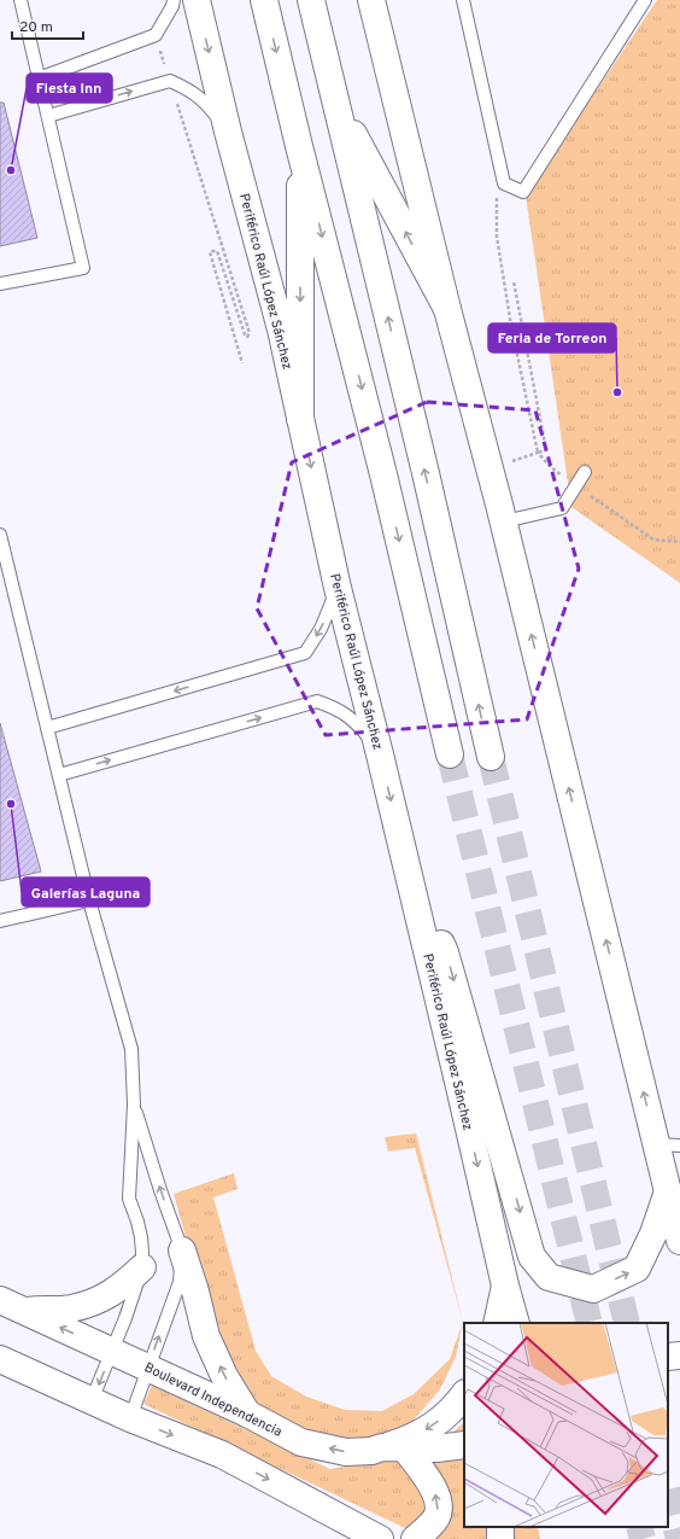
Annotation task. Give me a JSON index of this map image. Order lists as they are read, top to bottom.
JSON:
{
  "streets": {
    "main road": ["Periférico Raúl López Sánchez", "Boulevard Independencia"]
  },
  "places": ["Fiesta Inn", "Feria de Torreon", "Galerías Laguna"],
  "scale_bar": "20 m"
}
